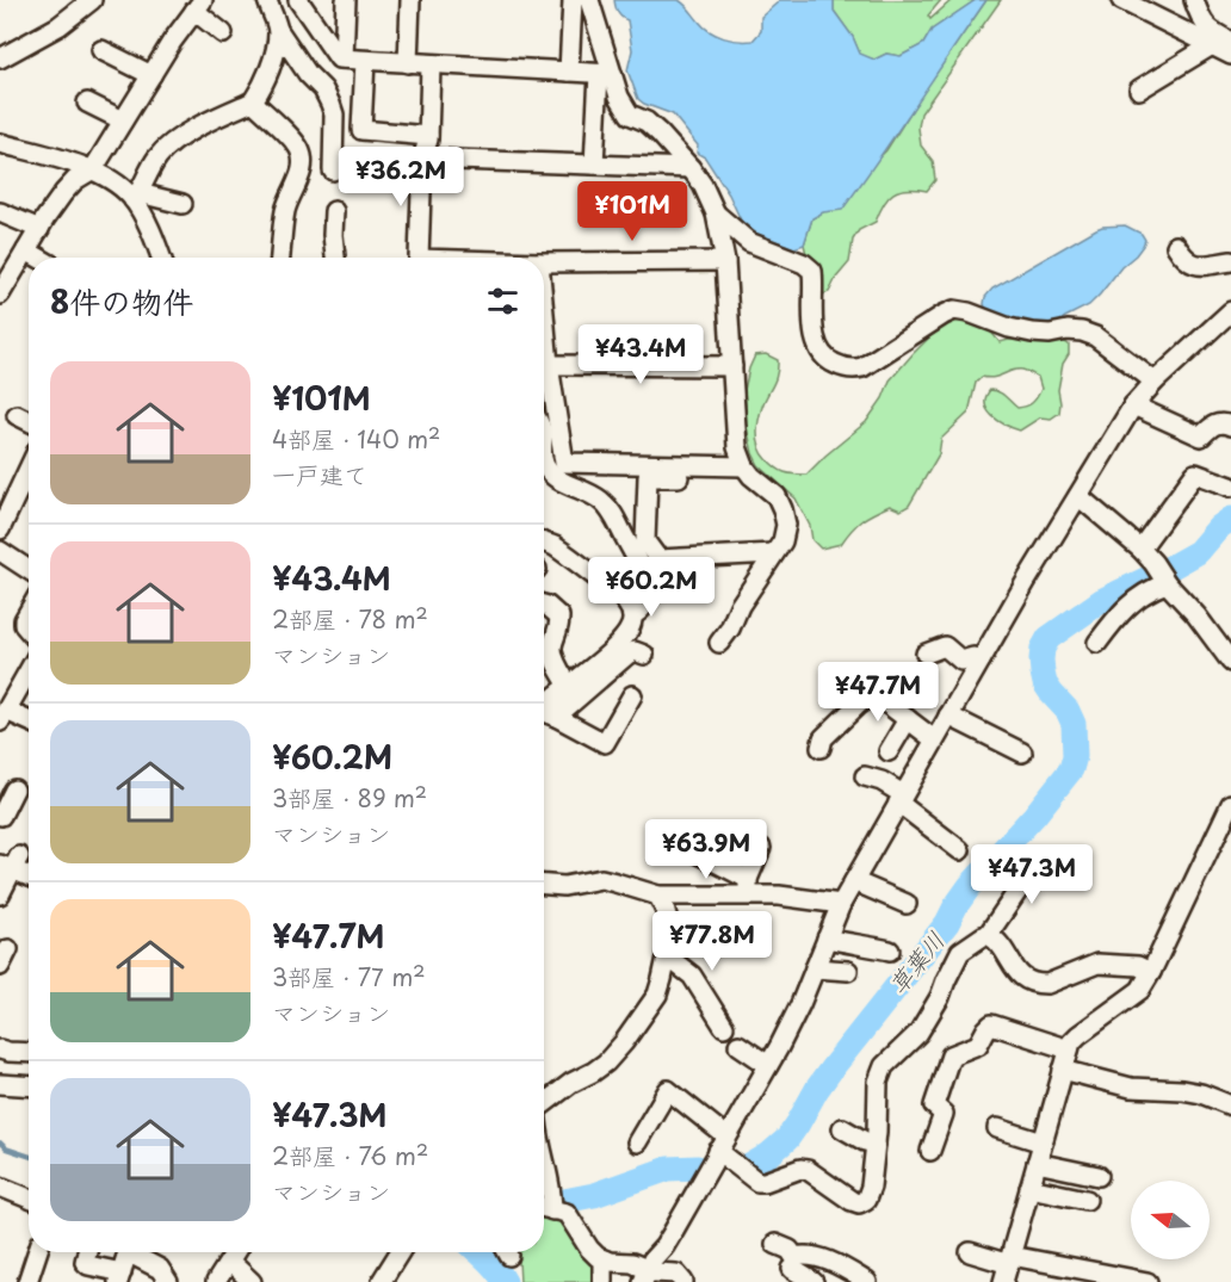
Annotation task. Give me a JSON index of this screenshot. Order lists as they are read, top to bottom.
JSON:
{
  "water": ["草葉川"],
  "north": "left",
  "page": {
    "price": [
      "¥36.2M",
      "¥101M",
      "¥43.4M",
      "¥60.2M",
      "¥47.7M",
      "¥63.9M",
      "¥47.3M",
      "¥77.8M"
    ],
    "heading": "8件の物件",
    "list": [
      {
        "name": "¥101M",
        "note": "4部屋 · 140 m² · 一戸建て"
      },
      {
        "name": "¥43.4M",
        "note": "2部屋 · 78 m² · マンション"
      },
      {
        "name": "¥60.2M",
        "note": "3部屋 · 89 m² · マンション"
      },
      {
        "name": "¥47.7M",
        "note": "3部屋 · 77 m² · マンション"
      },
      {
        "name": "¥47.3M",
        "note": "2部屋 · 76 m² · マンション"
      }
    ]
  }
}
